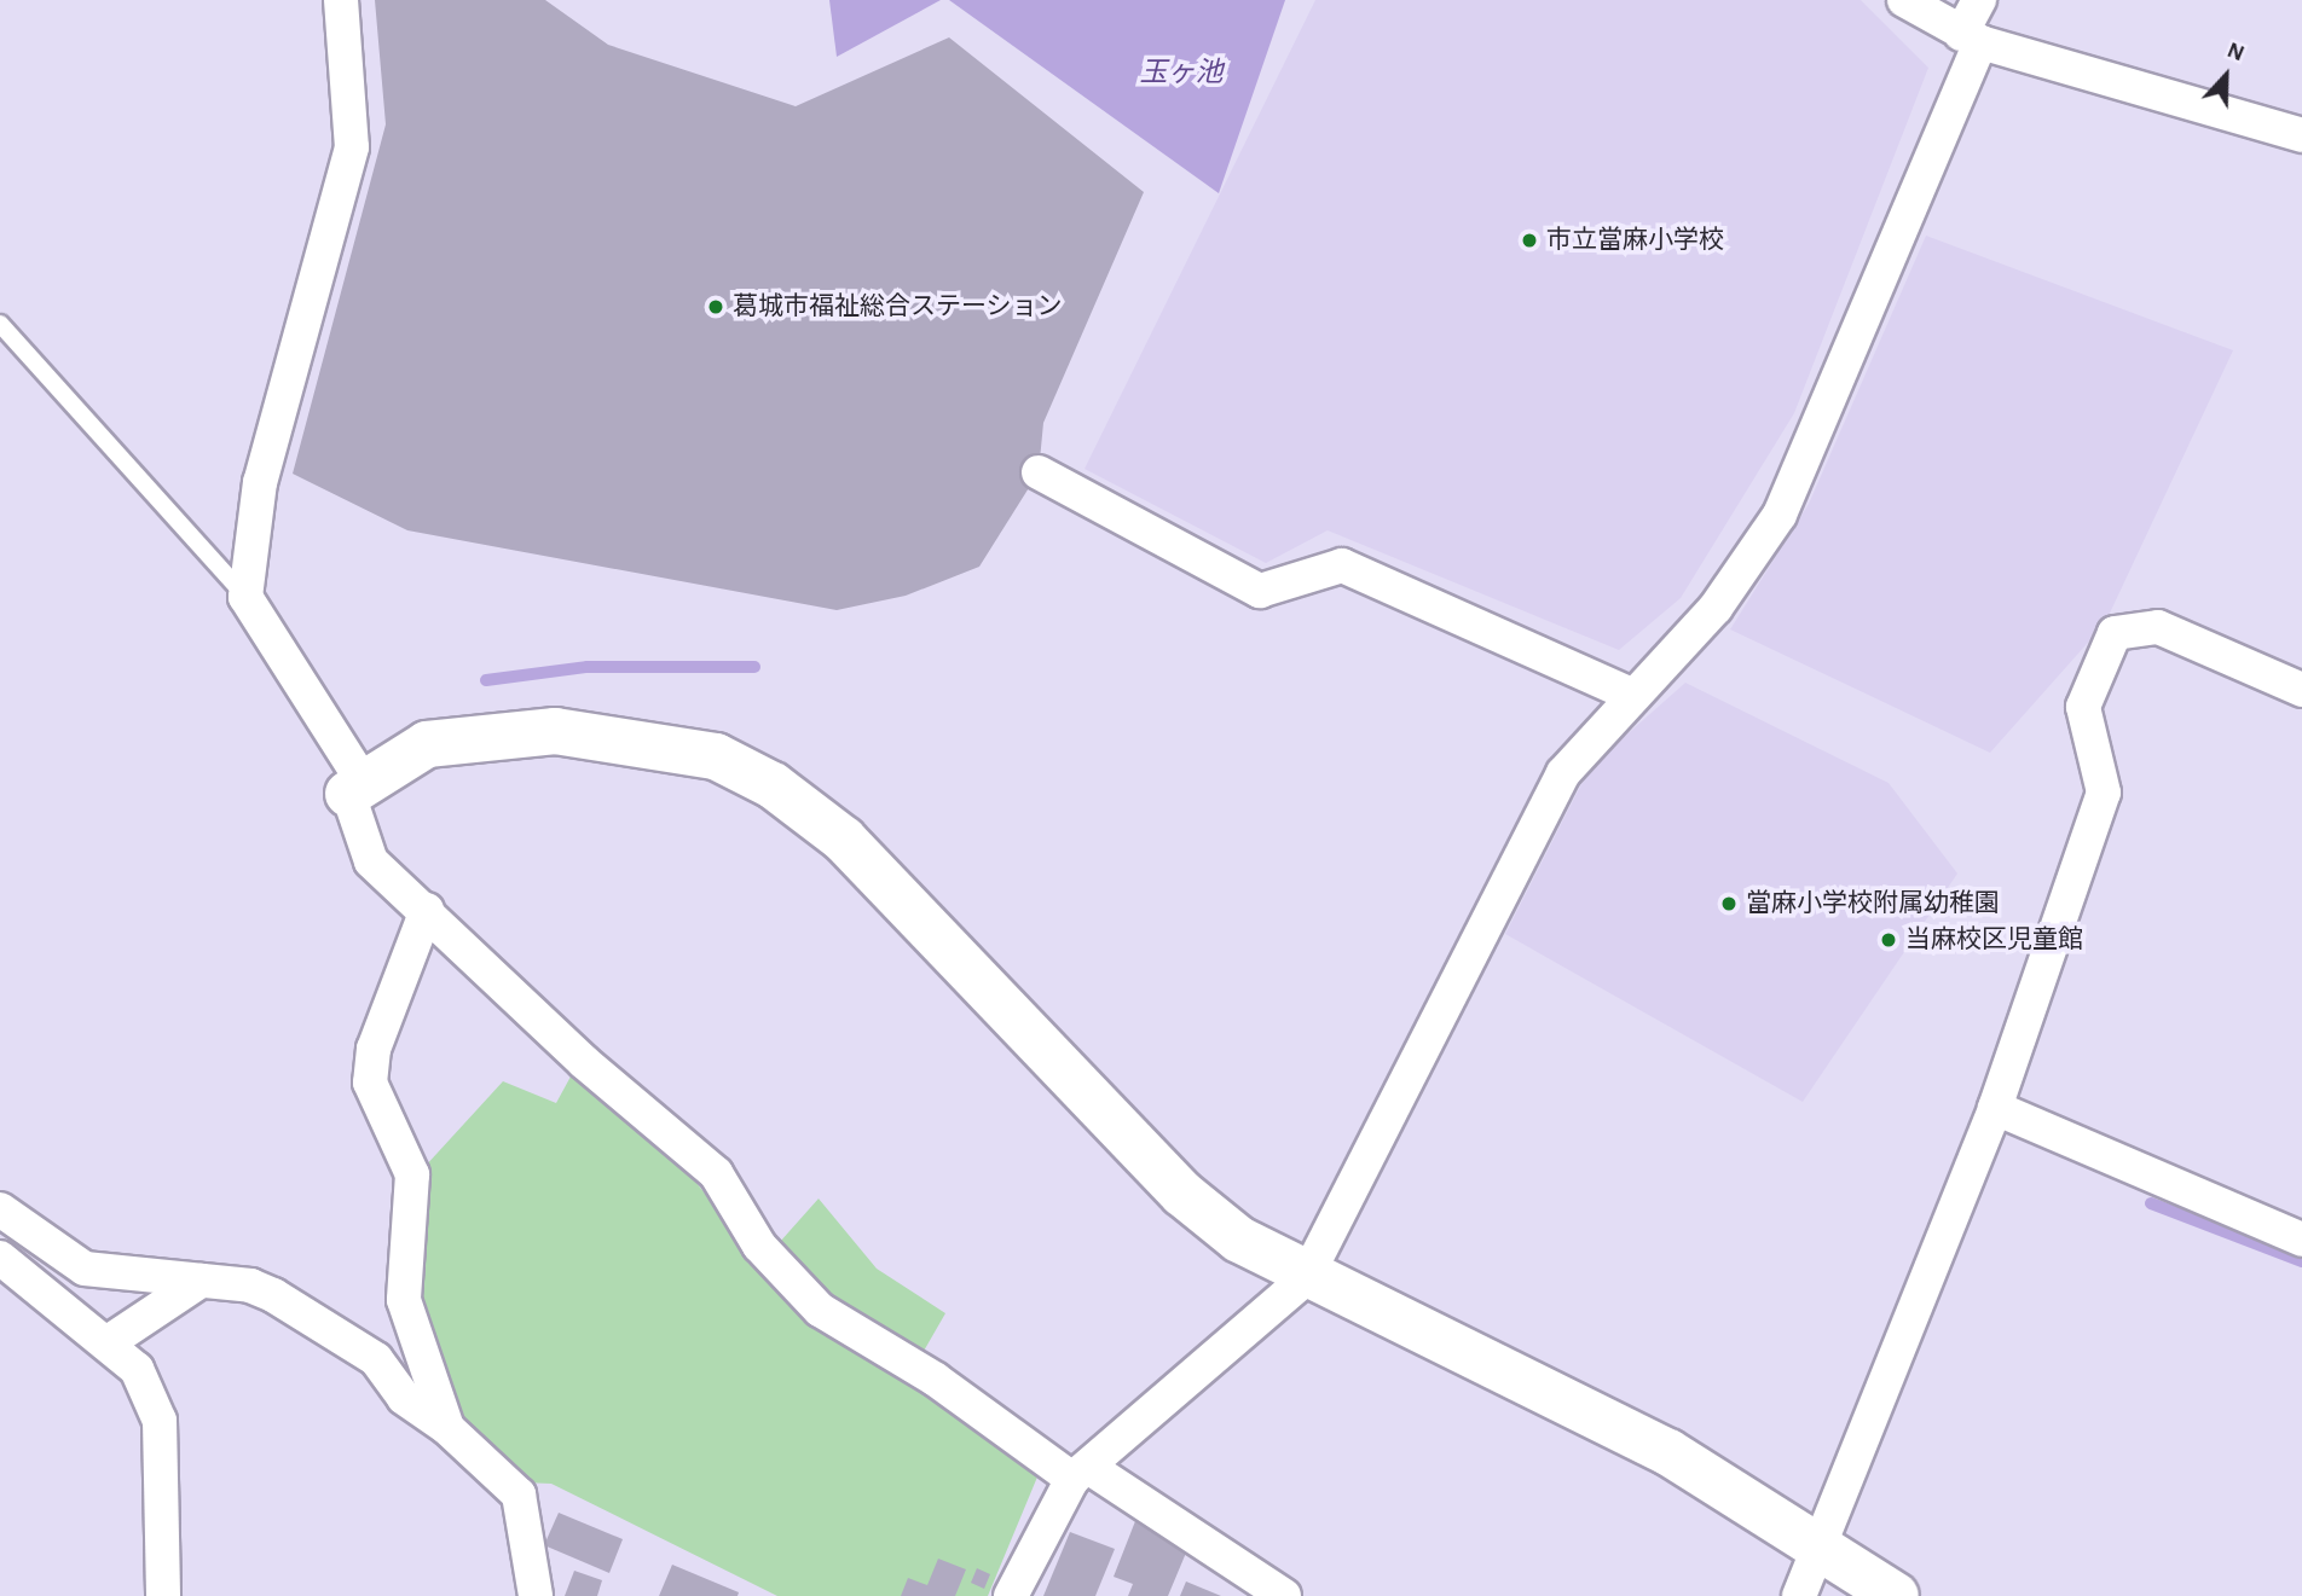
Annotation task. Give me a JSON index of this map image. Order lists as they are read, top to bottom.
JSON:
{
  "water": ["玉ヶ池"],
  "places": [
    "市立當麻小学校",
    "葛城市福祉総合ステーション",
    "當麻小学校附属幼稚園",
    "当麻校区児童館"
  ],
  "north": "top"
}
